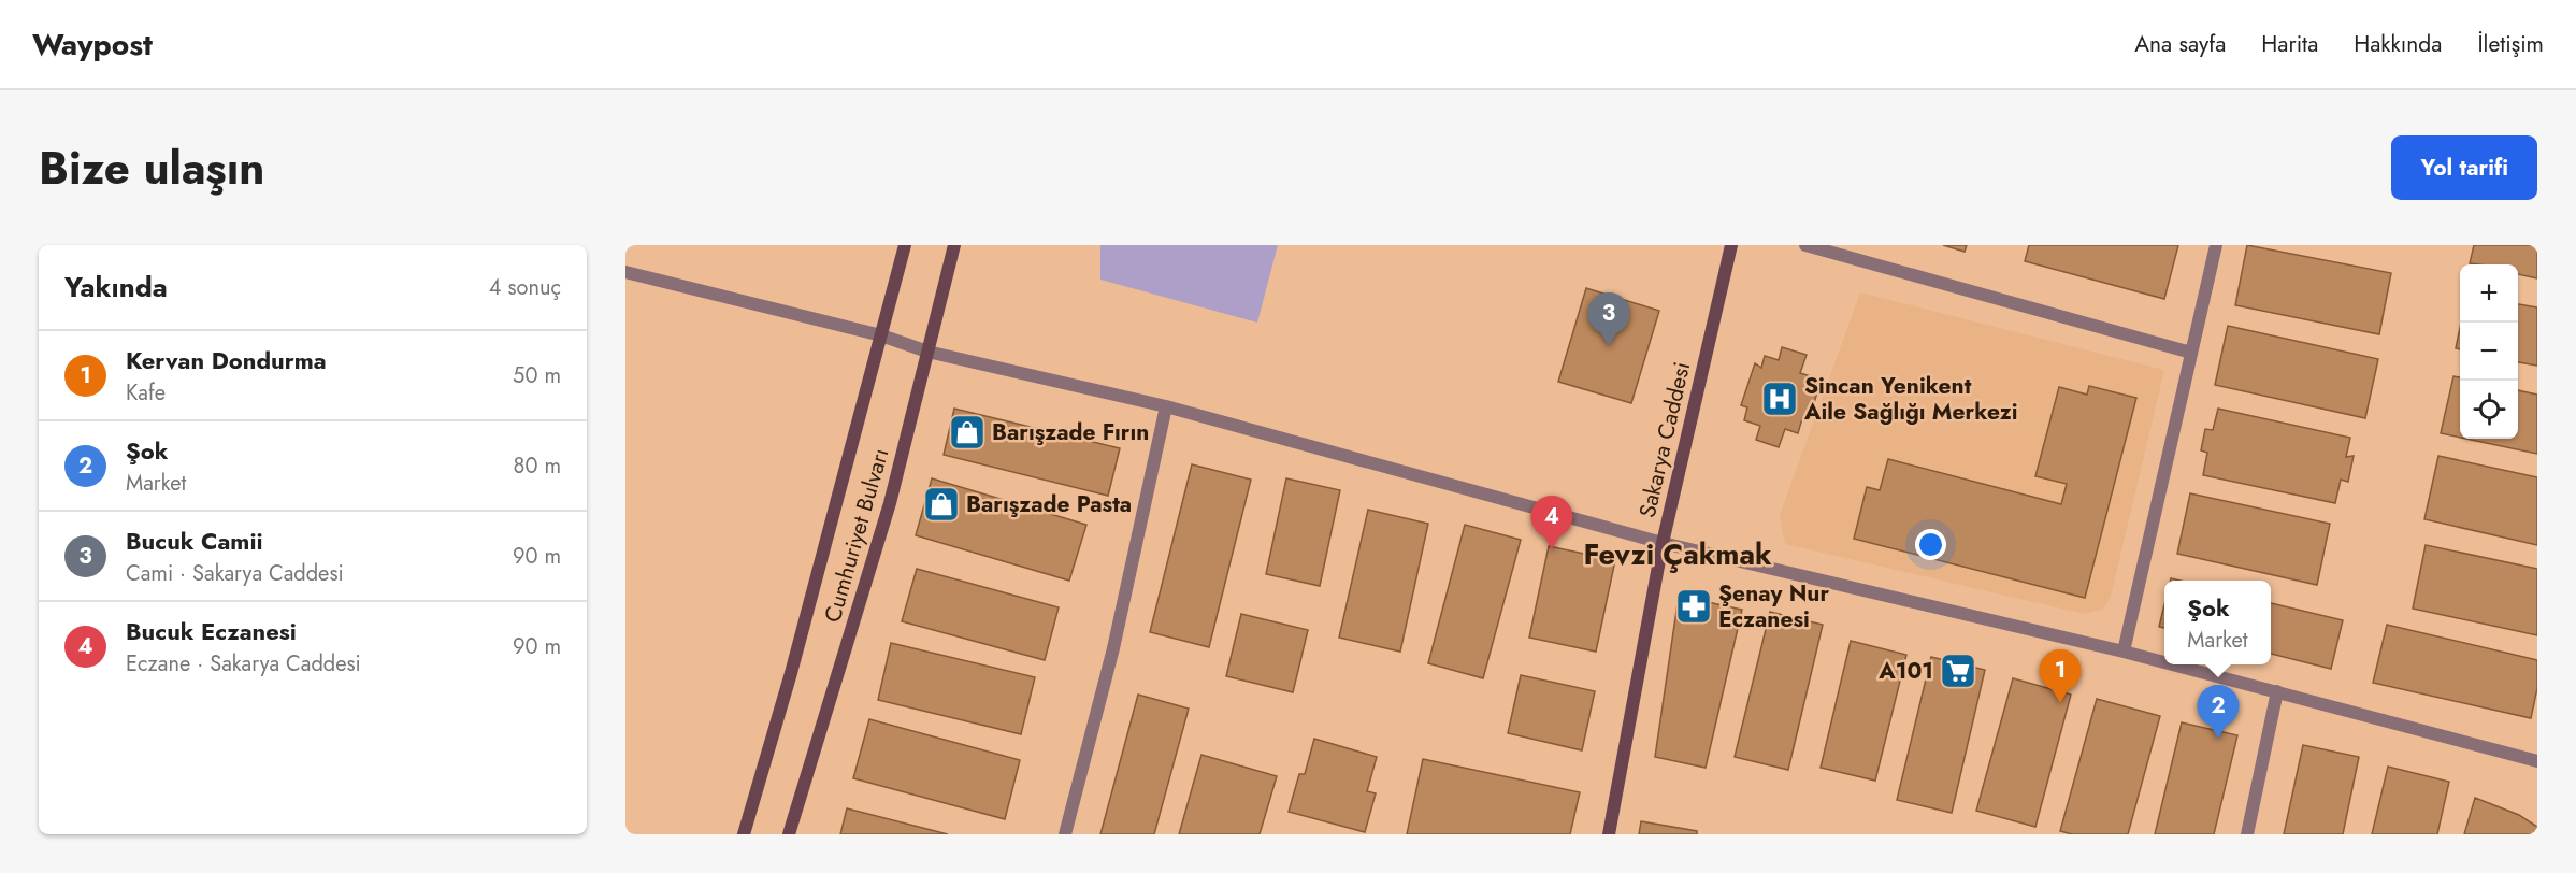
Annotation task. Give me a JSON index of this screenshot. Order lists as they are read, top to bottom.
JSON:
{
  "streets": {
    "main road": ["Sakarya Caddesi", "Cumhuriyet Bulvarı"]
  },
  "districts": ["Fevzi Çakmak"],
  "places": {
    "hospital": ["Sincan Yenikent Aile Sağlığı Merkezi"],
    "shop": ["Barışzade Fırın", "Barışzade Pasta"],
    "pharmacy": ["Şenay Nur Eczanesi"],
    "supermarket": ["A101"]
  },
  "page": {
    "header": "Waypost",
    "nav": [
      "Ana sayfa",
      "Harita",
      "Hakkında",
      "İletişim"
    ],
    "title": "Bize ulaşın",
    "buttons": "Yol tarifi",
    "heading": ["Yakında", "4 sonuç"],
    "map_buttons": ["+", "−"],
    "pins": [
      "3",
      "4",
      "1",
      "2"
    ],
    "list": [
      {
        "mark": "1",
        "name": "Kervan Dondurma",
        "note": "Kafe",
        "value": "50 m"
      },
      {
        "mark": "2",
        "name": "Şok",
        "note": "Market",
        "value": "80 m"
      },
      {
        "mark": "3",
        "name": "Bucuk Camii",
        "note": "Cami · Sakarya Caddesi",
        "value": "90 m"
      },
      {
        "mark": "4",
        "name": "Bucuk Eczanesi",
        "note": "Eczane · Sakarya Caddesi",
        "value": "90 m"
      }
    ],
    "popup": ["Şok", "Market"]
  }
}
